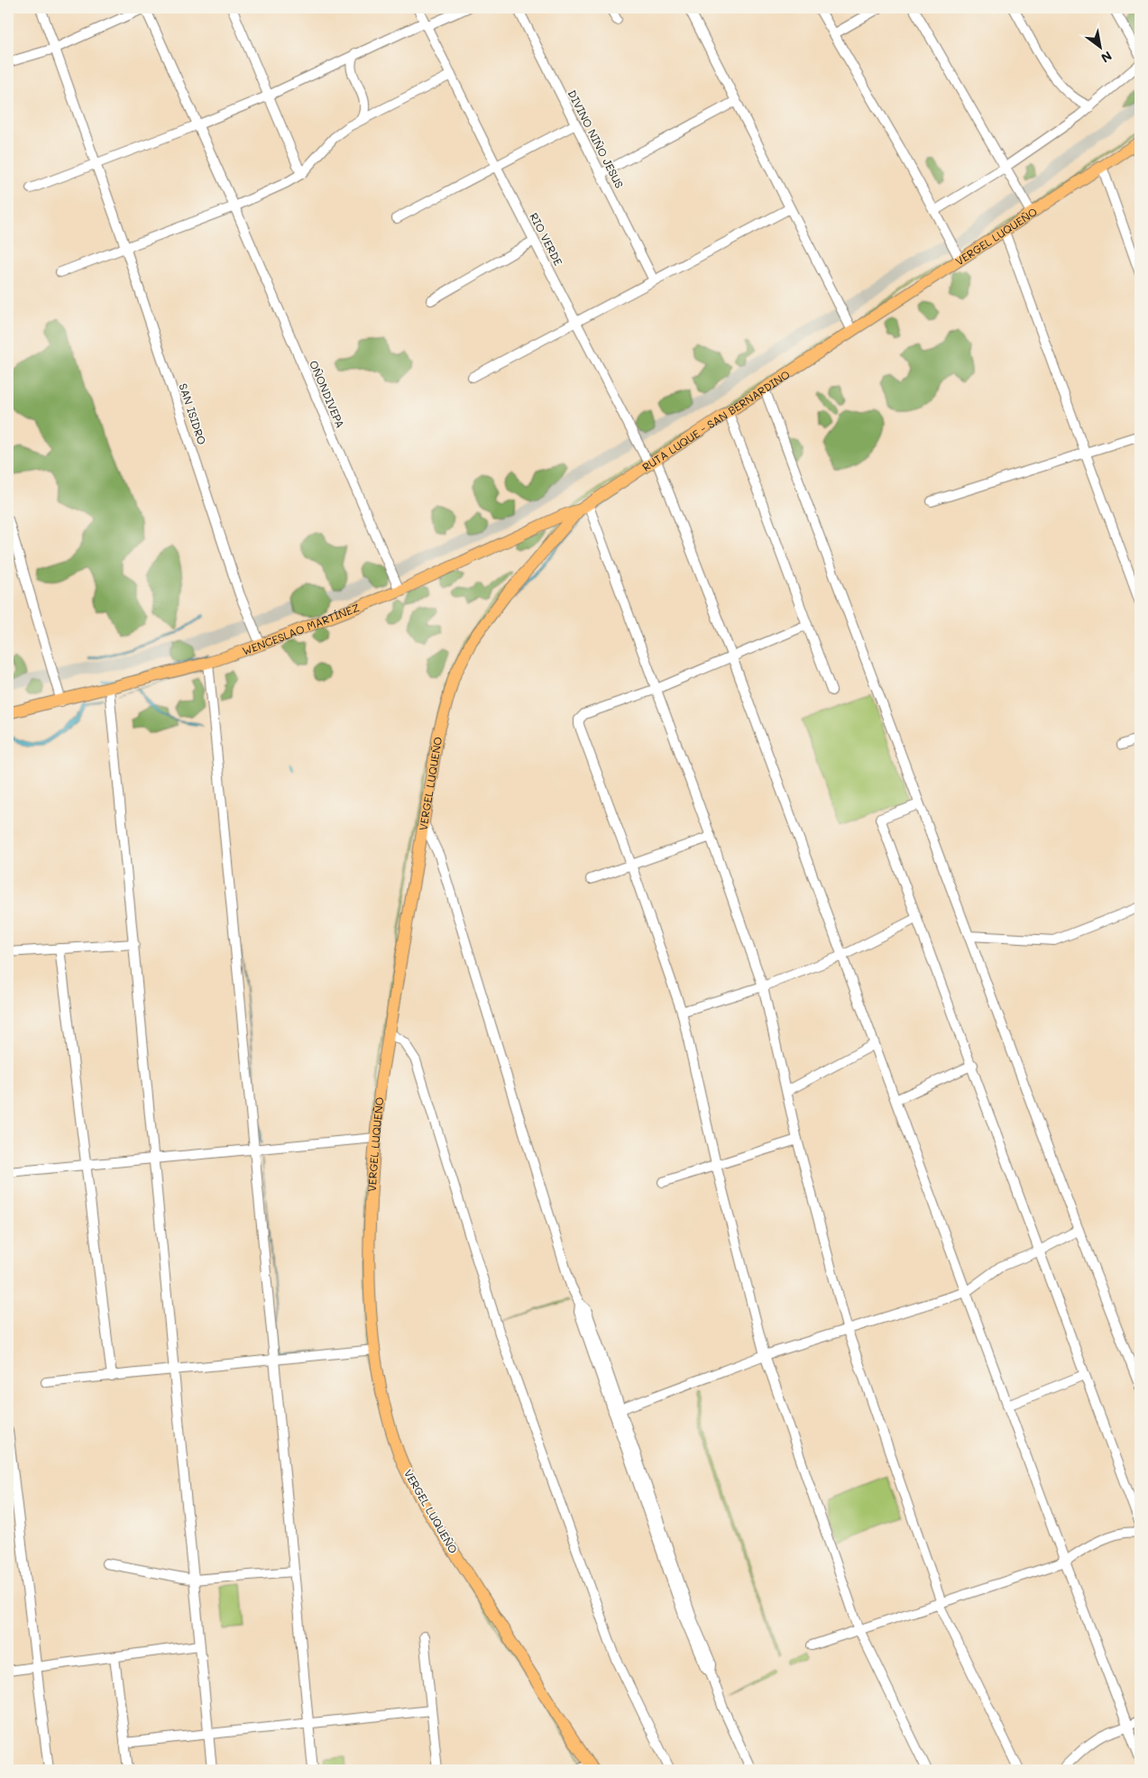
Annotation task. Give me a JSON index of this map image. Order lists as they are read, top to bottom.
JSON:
{
  "streets": {
    "main road": ["VERGEL LUQUEÑO", "RUTA LUQUE - SAN BERNARDINO", "WENCESLAO MARTÍNEZ"],
    "street": [
      "DIVINO NIÑO JESUS",
      "RIO VERDE",
      "OÑONDIVEPA",
      "SAN ISIDRO"
    ]
  },
  "crossings": [
    ["VERGEL LUQUEÑO", "RUTA LUQUE - SAN BERNARDINO"],
    ["VERGEL LUQUEÑO", "WENCESLAO MARTÍNEZ"],
    ["RIO VERDE", "RUTA LUQUE - SAN BERNARDINO"],
    ["OÑONDIVEPA", "WENCESLAO MARTÍNEZ"],
    ["SAN ISIDRO", "WENCESLAO MARTÍNEZ"],
    ["RUTA LUQUE - SAN BERNARDINO", "WENCESLAO MARTÍNEZ"]
  ],
  "north": "bottom right"
}
